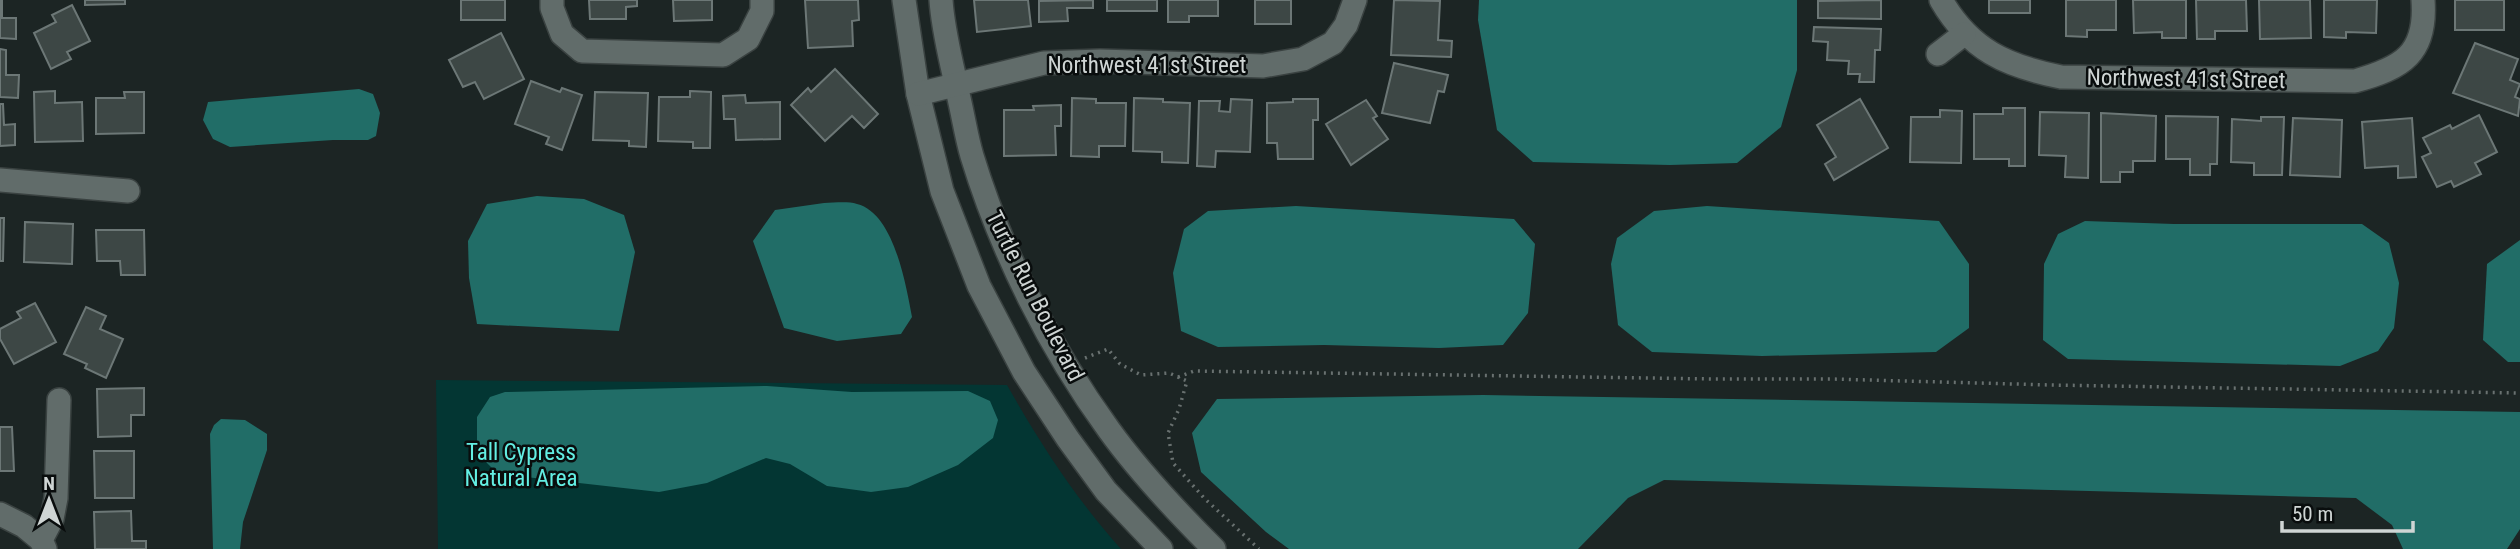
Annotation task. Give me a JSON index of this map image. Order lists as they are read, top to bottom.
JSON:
{
  "streets": {
    "street": ["Northwest 41st Street", "Turtle Run Boulevard"]
  },
  "crossings": [
    ["Northwest 41st Street", "Turtle Run Boulevard"]
  ],
  "parks": ["Tall Cypress Natural Area"],
  "scale_bar": "50 m",
  "north": "top"
}
